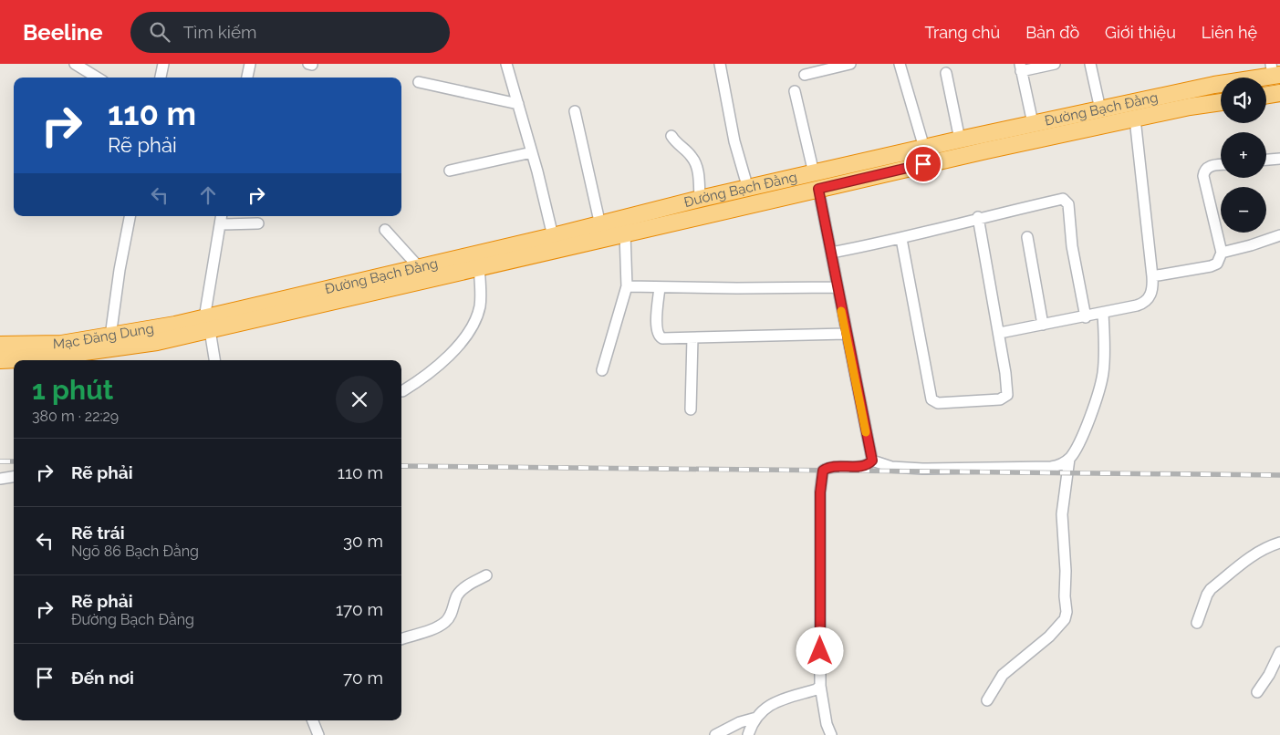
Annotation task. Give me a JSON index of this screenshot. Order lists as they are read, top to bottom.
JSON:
{
  "streets": {
    "highway": ["Đường Bạch Đằng", "Mạc Đăng Dung"]
  },
  "crossings": [
    ["Đường Bạch Đằng", "Mạc Đăng Dung"]
  ],
  "page": {
    "header": "Beeline",
    "search": "Tìm kiếm",
    "nav": [
      "Trang chủ",
      "Bản đồ",
      "Giới thiệu",
      "Liên hệ"
    ],
    "map_buttons": ["+", "−"],
    "turn": ["110 m", "Rẽ phải"],
    "heading": ["1 phút", "380 m · 22:29"],
    "list": [
      {
        "name": "Rẽ phải",
        "value": "110 m"
      },
      {
        "name": "Rẽ trái",
        "note": "Ngõ 86 Bạch Đằng",
        "value": "30 m"
      },
      {
        "name": "Rẽ phải",
        "note": "Đường Bạch Đằng",
        "value": "170 m"
      },
      {
        "name": "Đến nơi",
        "value": "70 m"
      }
    ]
  }
}
